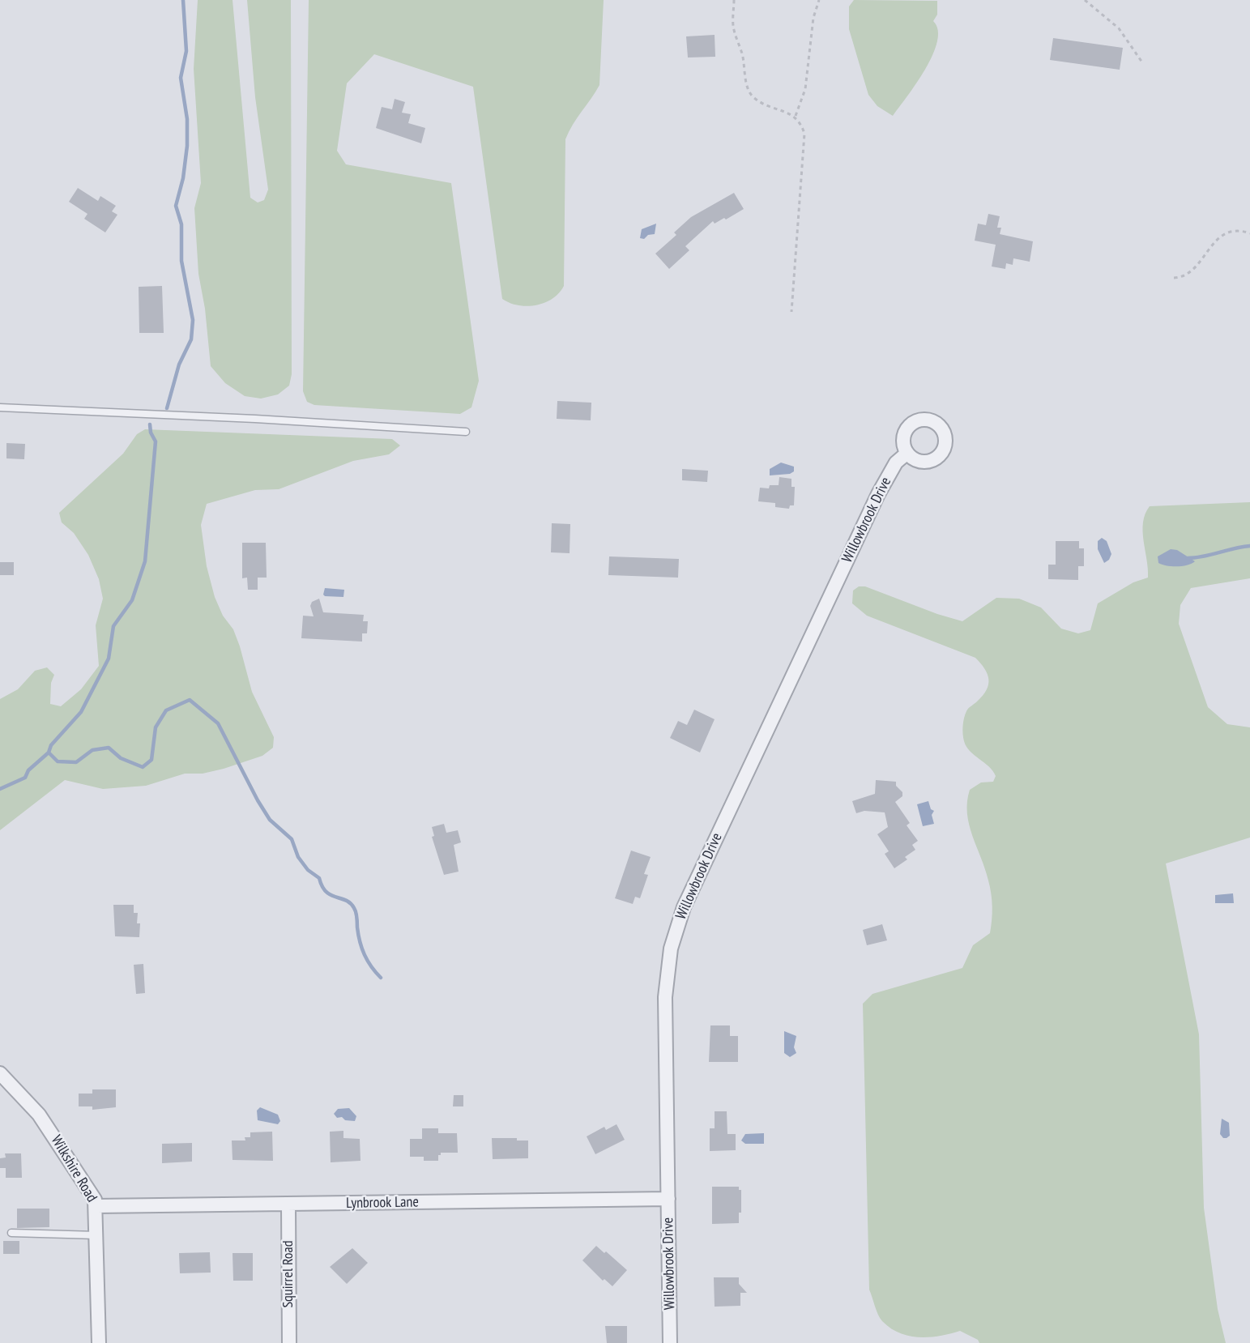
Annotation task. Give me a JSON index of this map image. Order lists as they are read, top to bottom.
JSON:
{
  "streets": {
    "street": [
      "Willowbrook Drive",
      "Wilkshire Road",
      "Lynbrook Lane",
      "Squirrel Road"
    ]
  },
  "crossings": [
    ["Willowbrook Drive", "Lynbrook Lane"],
    ["Wilkshire Road", "Lynbrook Lane"],
    ["Lynbrook Lane", "Squirrel Road"]
  ]
}
